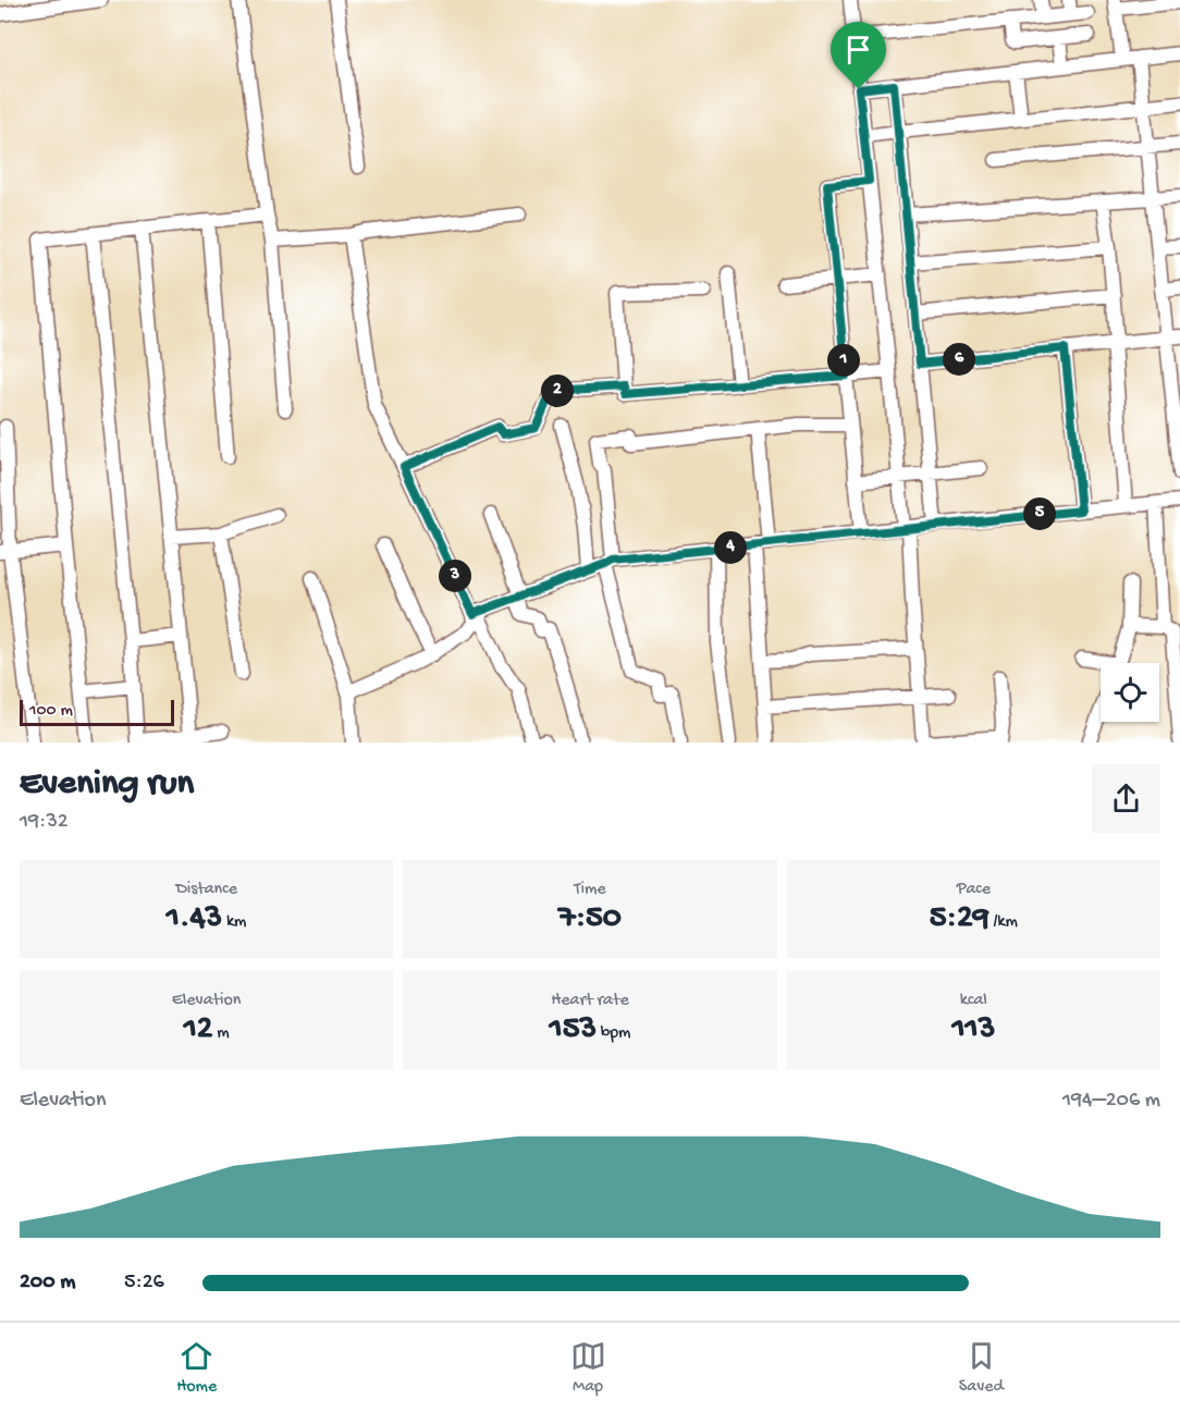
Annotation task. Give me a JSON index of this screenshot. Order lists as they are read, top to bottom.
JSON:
{
  "scale_bar": "100 m",
  "page": {
    "pins": [
      "6",
      "1",
      "2",
      "5",
      "4",
      "3"
    ],
    "scale": "100 m",
    "heading": ["Evening run", "19:32"],
    "stats": [
      ["Distance", "1.43 km"],
      ["Time", "7:50"],
      ["Pace", "5:29 /km"],
      ["Elevation", "12 m"],
      ["Heart rate", "153 bpm"],
      ["kcal", "113"]
    ],
    "chart": ["Elevation", "194–206 m"],
    "list": [
      {
        "name": "200 m",
        "note": "5:26"
      }
    ],
    "tabs": ["Home", "Map", "Saved"]
  }
}
